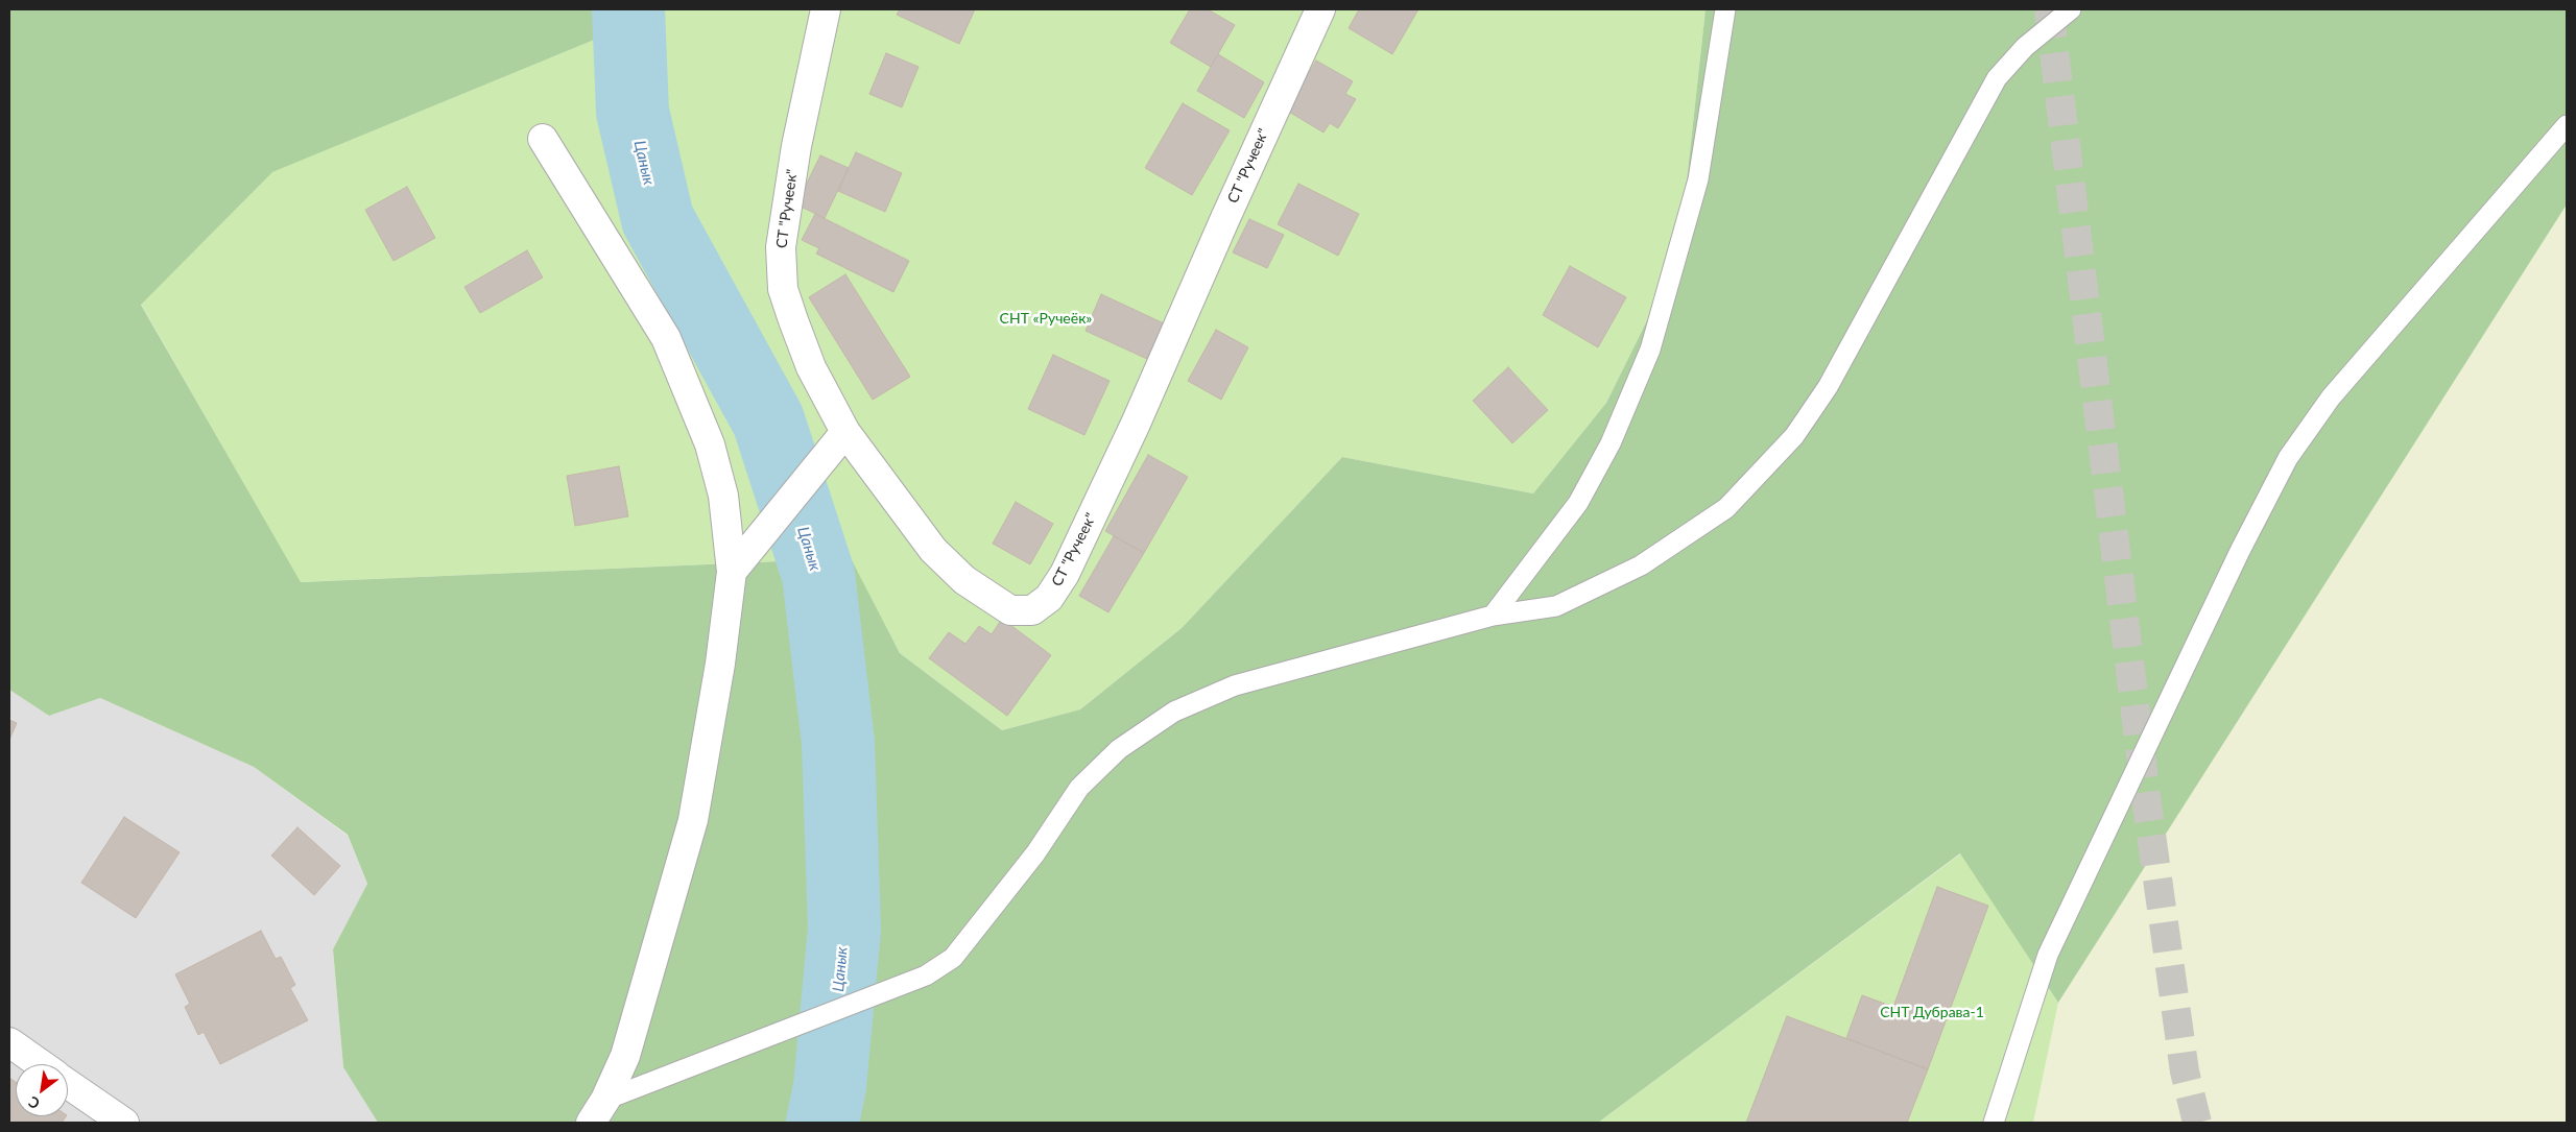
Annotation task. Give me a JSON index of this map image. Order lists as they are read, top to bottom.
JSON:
{
  "streets": {
    "street": ["СТ \"Ручеек\""]
  },
  "water": ["Цанык"],
  "parks": ["СНТ «Ручеёк»", "СНТ Дубрава-1"],
  "north": "bottom left"
}
